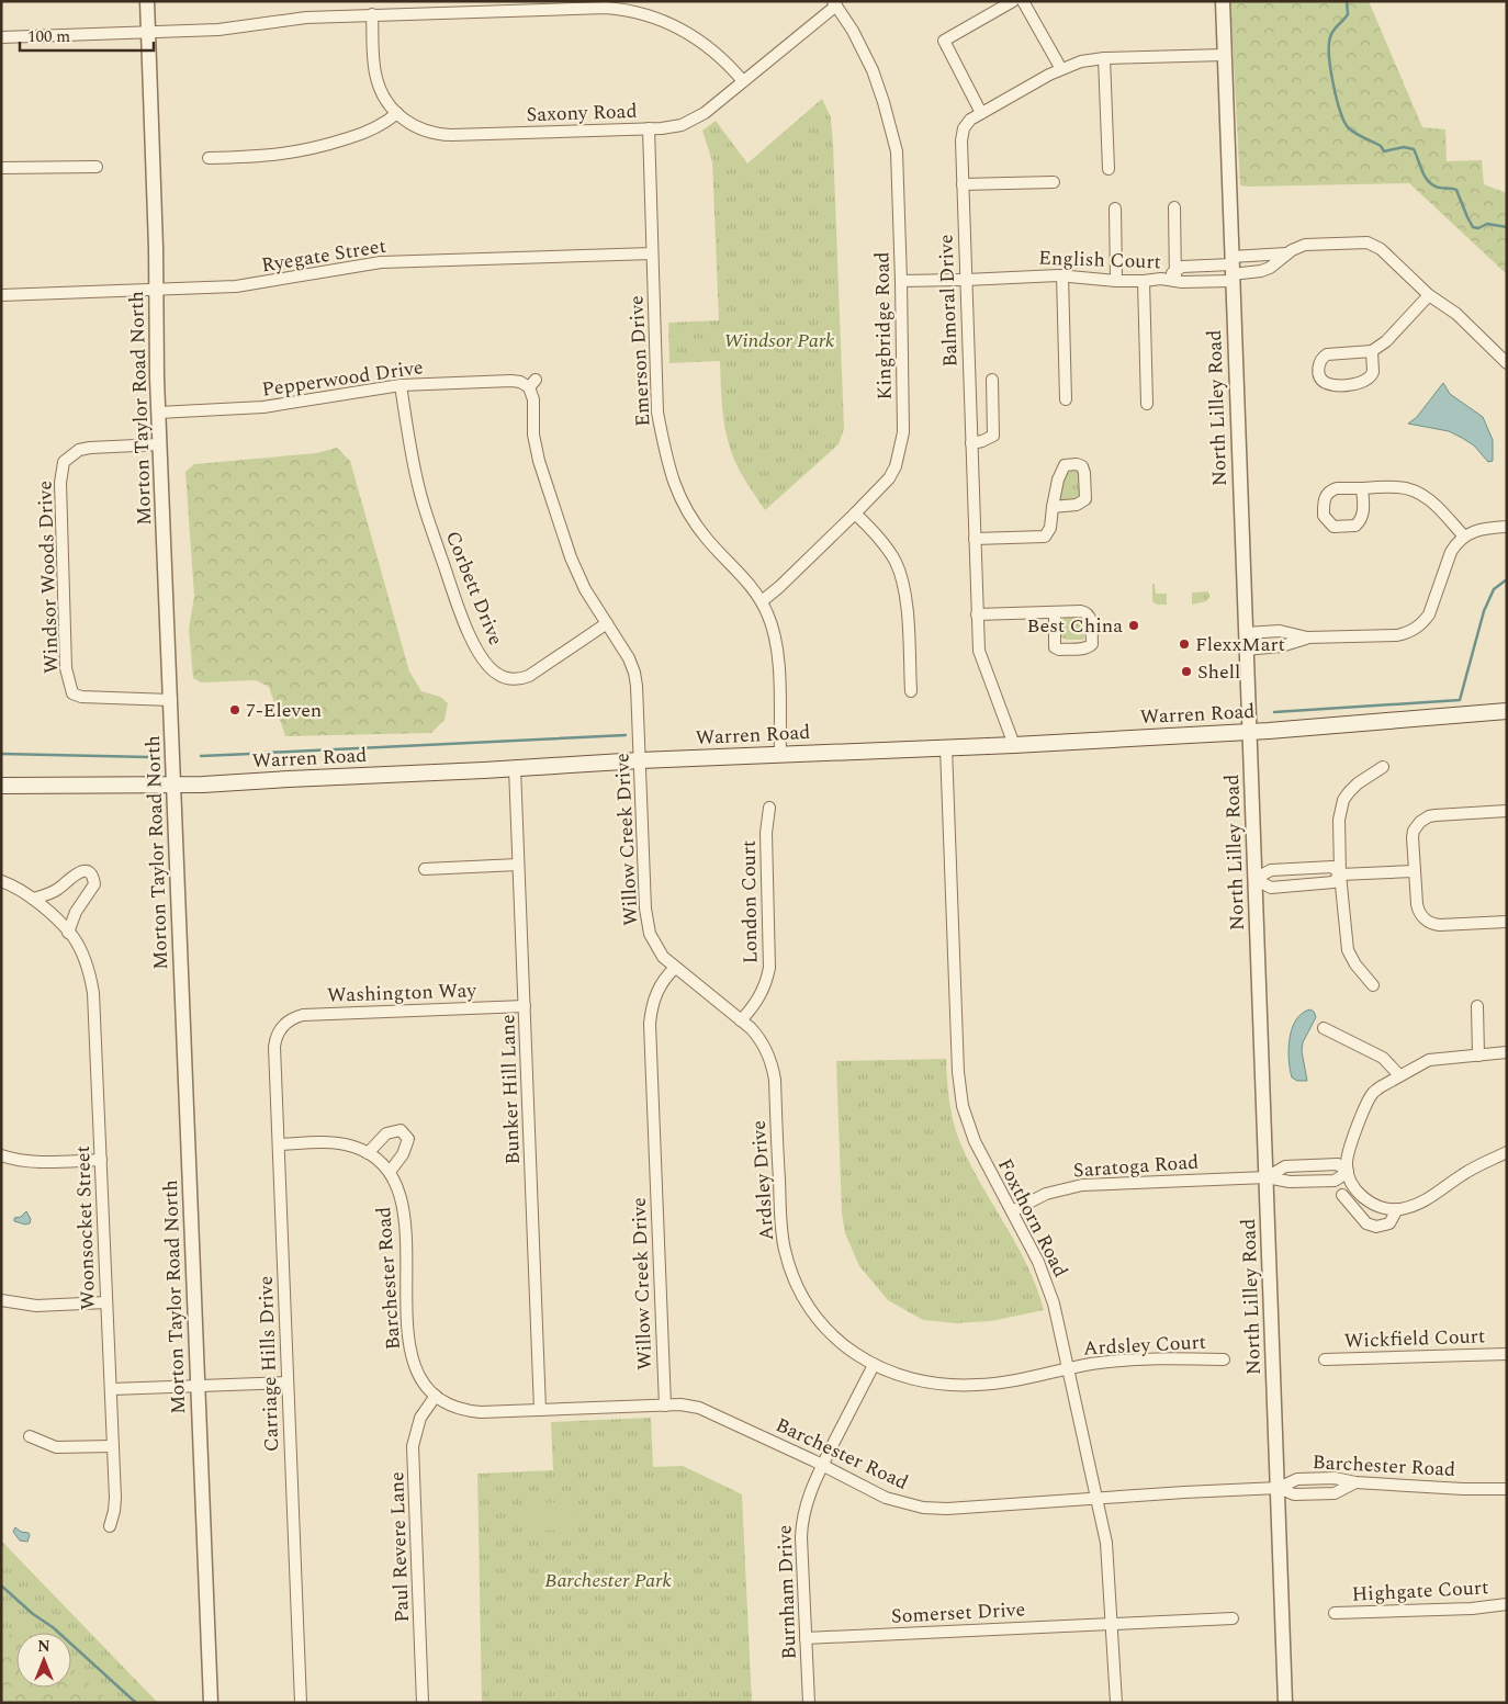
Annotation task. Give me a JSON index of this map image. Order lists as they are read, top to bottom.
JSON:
{
  "streets": {
    "main road": ["Warren Road"],
    "street": [
      "Saxony Road",
      "Ryegate Street",
      "English Court",
      "Balmoral Drive",
      "Kingbridge Road",
      "Emerson Drive",
      "Pepperwood Drive",
      "Morton Taylor Road North",
      "North Lilley Road",
      "Windsor Woods Drive",
      "Corbett Drive",
      "Willow Creek Drive",
      "London Court",
      "Washington Way",
      "Bunker Hill Lane",
      "Saratoga Road",
      "Ardsley Drive",
      "Foxthorn Road",
      "Woonsocket Street",
      "Barchester Road",
      "Wickfield Court",
      "Ardsley Court",
      "Carriage Hills Drive",
      "Paul Revere Lane",
      "Highgate Court",
      "Burnham Drive",
      "Somerset Drive"
    ]
  },
  "crossings": [
    ["Saxony Road", "Kingbridge Road"],
    ["Saxony Road", "Emerson Drive"],
    ["Ryegate Street", "Emerson Drive"],
    ["Ryegate Street", "Morton Taylor Road North"],
    ["English Court", "Balmoral Drive"],
    ["English Court", "Kingbridge Road"],
    ["English Court", "North Lilley Road"],
    ["Balmoral Drive", "North Lilley Road"],
    ["Balmoral Drive", "Warren Road"],
    ["Kingbridge Road", "Emerson Drive"],
    ["Emerson Drive", "Warren Road"],
    ["Pepperwood Drive", "Morton Taylor Road North"],
    ["Pepperwood Drive", "Corbett Drive"],
    ["Pepperwood Drive", "Willow Creek Drive"],
    ["Morton Taylor Road North", "Windsor Woods Drive"],
    ["Morton Taylor Road North", "Warren Road"],
    ["North Lilley Road", "Warren Road"],
    ["North Lilley Road", "Saratoga Road"],
    ["North Lilley Road", "Barchester Road"],
    ["Corbett Drive", "Willow Creek Drive"],
    ["Warren Road", "Willow Creek Drive"],
    ["Warren Road", "Bunker Hill Lane"],
    ["Warren Road", "Foxthorn Road"],
    ["Willow Creek Drive", "Ardsley Drive"],
    ["Willow Creek Drive", "Barchester Road"],
    ["London Court", "Ardsley Drive"],
    ["Washington Way", "Bunker Hill Lane"],
    ["Washington Way", "Carriage Hills Drive"],
    ["Bunker Hill Lane", "Barchester Road"],
    ["Saratoga Road", "Foxthorn Road"],
    ["Ardsley Drive", "Foxthorn Road"],
    ["Ardsley Drive", "Ardsley Court"],
    ["Ardsley Drive", "Burnham Drive"],
    ["Foxthorn Road", "Barchester Road"],
    ["Foxthorn Road", "Ardsley Court"],
    ["Foxthorn Road", "Somerset Drive"],
    ["Barchester Road", "Carriage Hills Drive"],
    ["Barchester Road", "Paul Revere Lane"],
    ["Barchester Road", "Burnham Drive"],
    ["Burnham Drive", "Somerset Drive"]
  ],
  "parks": ["Windsor Park", "Barchester Park"],
  "places": [
    "Best China",
    "FlexxMart",
    "Shell",
    "7-Eleven"
  ],
  "scale_bar": "100 m",
  "north": "top"
}
